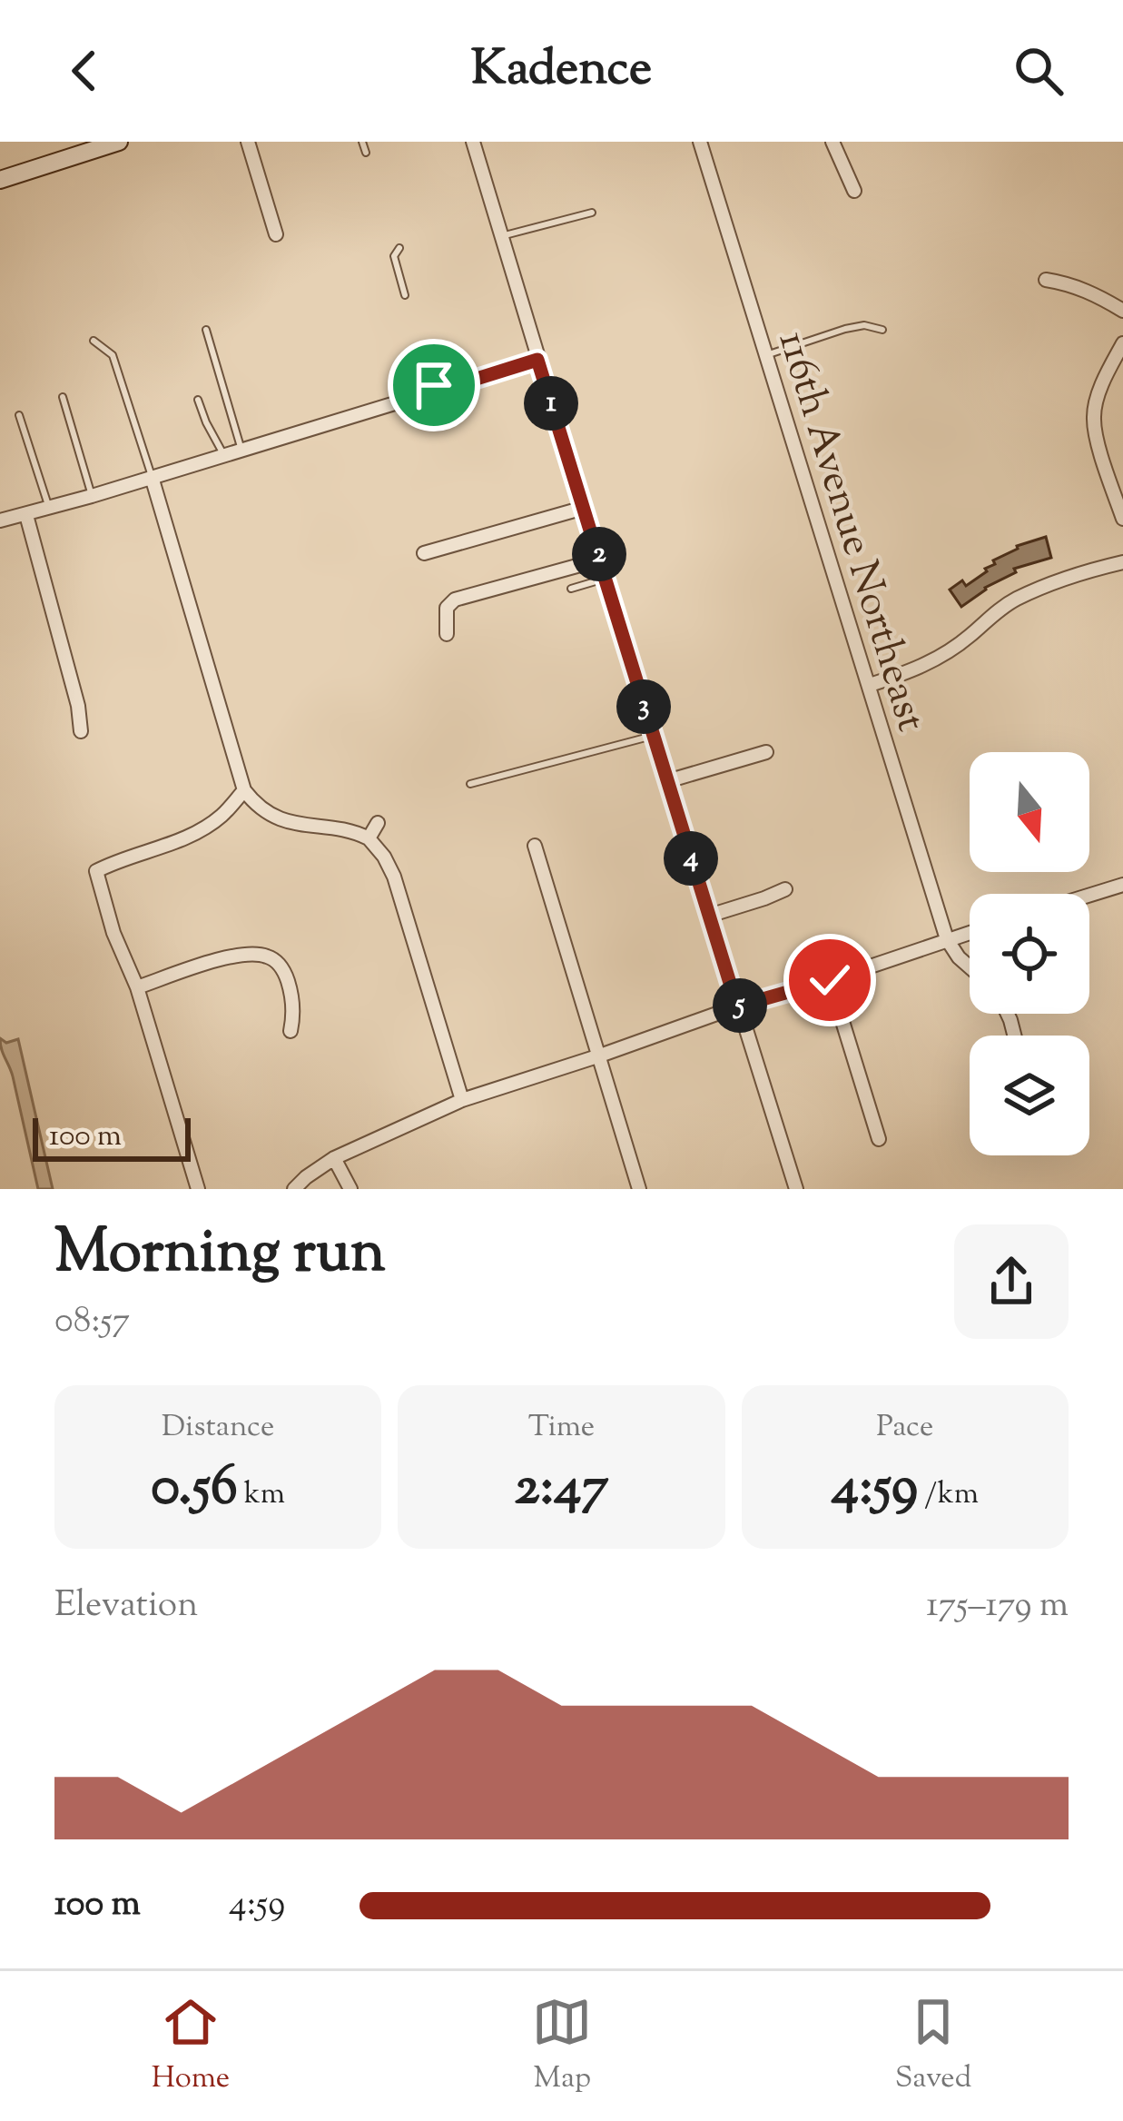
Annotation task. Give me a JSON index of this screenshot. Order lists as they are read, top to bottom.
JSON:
{
  "streets": {
    "street": ["116th Avenue Northeast"]
  },
  "scale_bar": "100 m",
  "north": "bottom",
  "page": {
    "header": "Kadence",
    "pins": [
      "1",
      "2",
      "3",
      "4",
      "5"
    ],
    "scale": "100 m",
    "heading": ["Morning run", "08:57"],
    "stats": [
      ["Distance", "0.56 km"],
      ["Time", "2:47"],
      ["Pace", "4:59 /km"]
    ],
    "chart": ["Elevation", "175–179 m"],
    "list": [
      {
        "name": "100 m",
        "note": "4:59"
      }
    ],
    "tabs": ["Home", "Map", "Saved"]
  }
}
